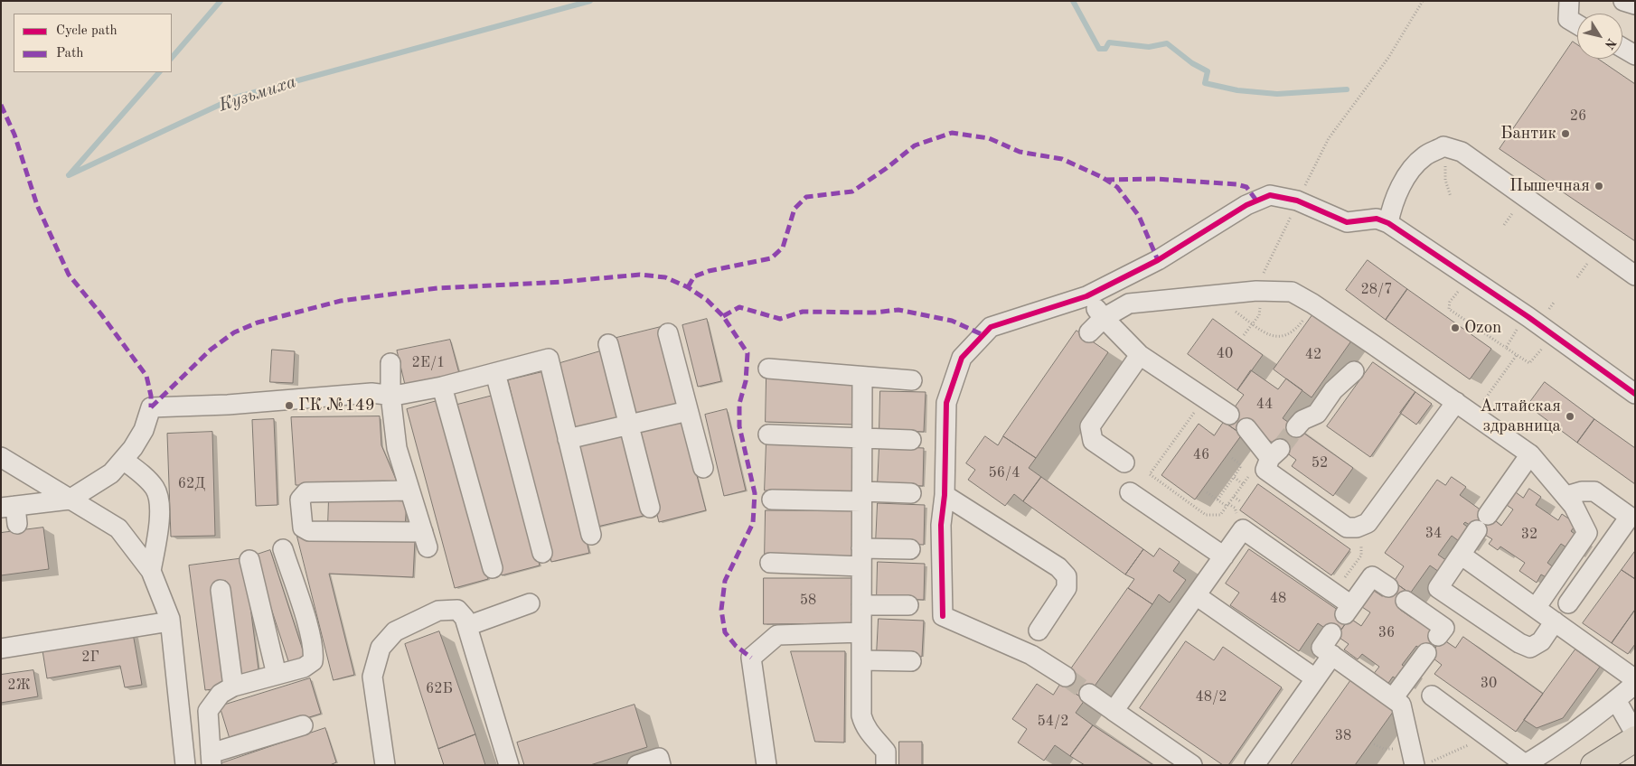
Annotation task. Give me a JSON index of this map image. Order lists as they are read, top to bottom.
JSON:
{
  "water": ["Кузьмиха"],
  "places": [
    "Бантик",
    "Пышечная",
    "Ozon",
    "ГК №149",
    "Алтайская здравница"
  ],
  "house_numbers": [
    "26",
    "28/7",
    "40",
    "42",
    "2Е/1",
    "44",
    "46",
    "52",
    "56/4",
    "62Д",
    "34",
    "32",
    "48",
    "58",
    "36",
    "2Г",
    "30",
    "2Ж",
    "62Б",
    "48/2",
    "54/2",
    "38"
  ],
  "legend": ["Cycle path", "Path"],
  "north": "bottom right"
}
